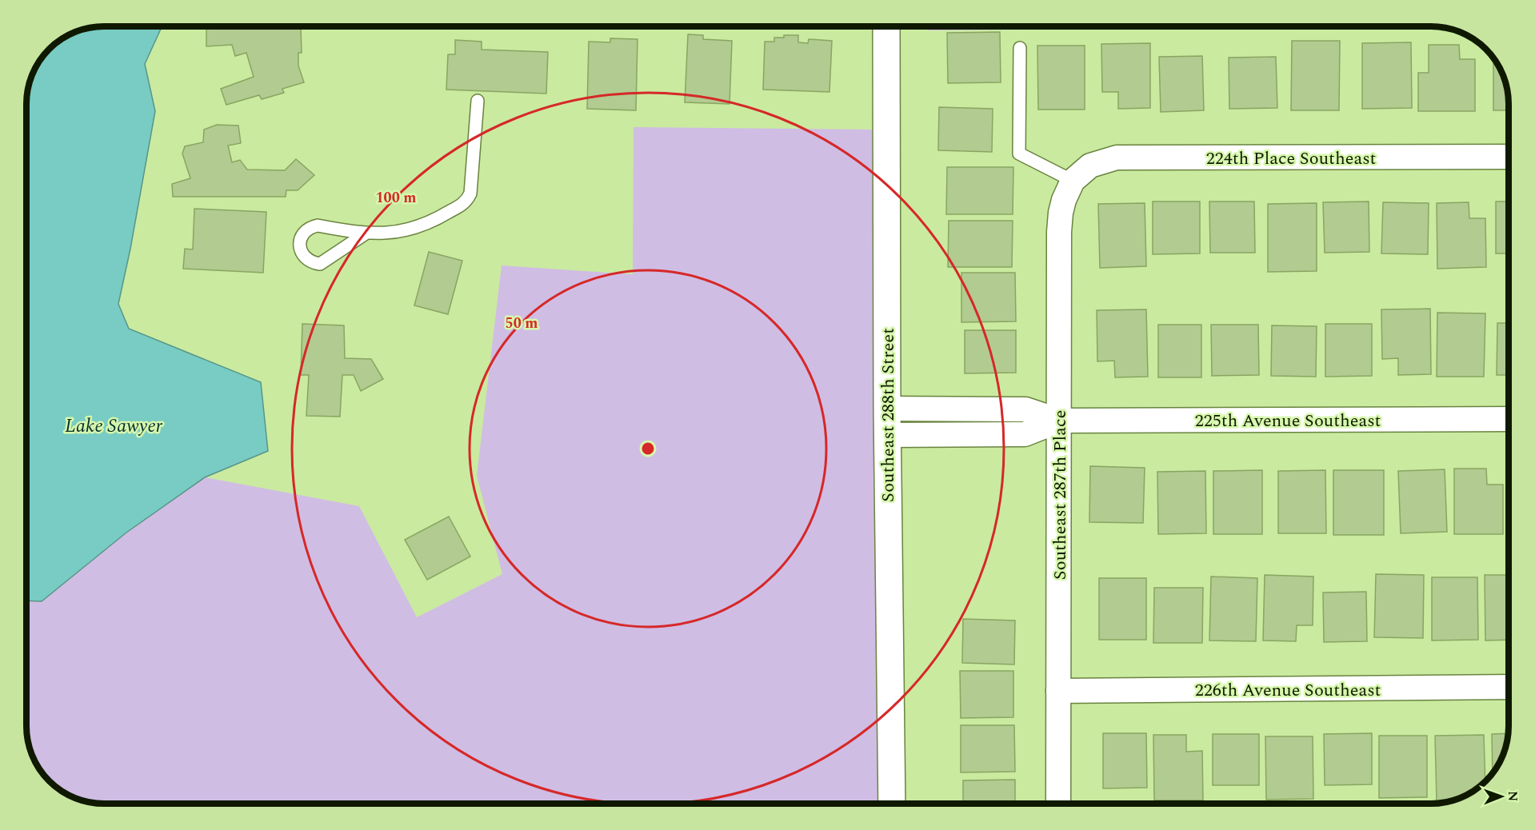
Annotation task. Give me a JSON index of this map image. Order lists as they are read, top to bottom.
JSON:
{
  "streets": {
    "street": [
      "224th Place Southeast",
      "Southeast 288th Street",
      "225th Avenue Southeast",
      "Southeast 287th Place",
      "226th Avenue Southeast"
    ]
  },
  "crossings": [
    ["224th Place Southeast", "Southeast 287th Place"],
    ["Southeast 288th Street", "225th Avenue Southeast"],
    ["225th Avenue Southeast", "Southeast 287th Place"],
    ["Southeast 287th Place", "226th Avenue Southeast"]
  ],
  "water": ["Lake Sawyer"],
  "north": "right",
  "rings": ["100 m", "50 m"]
}
